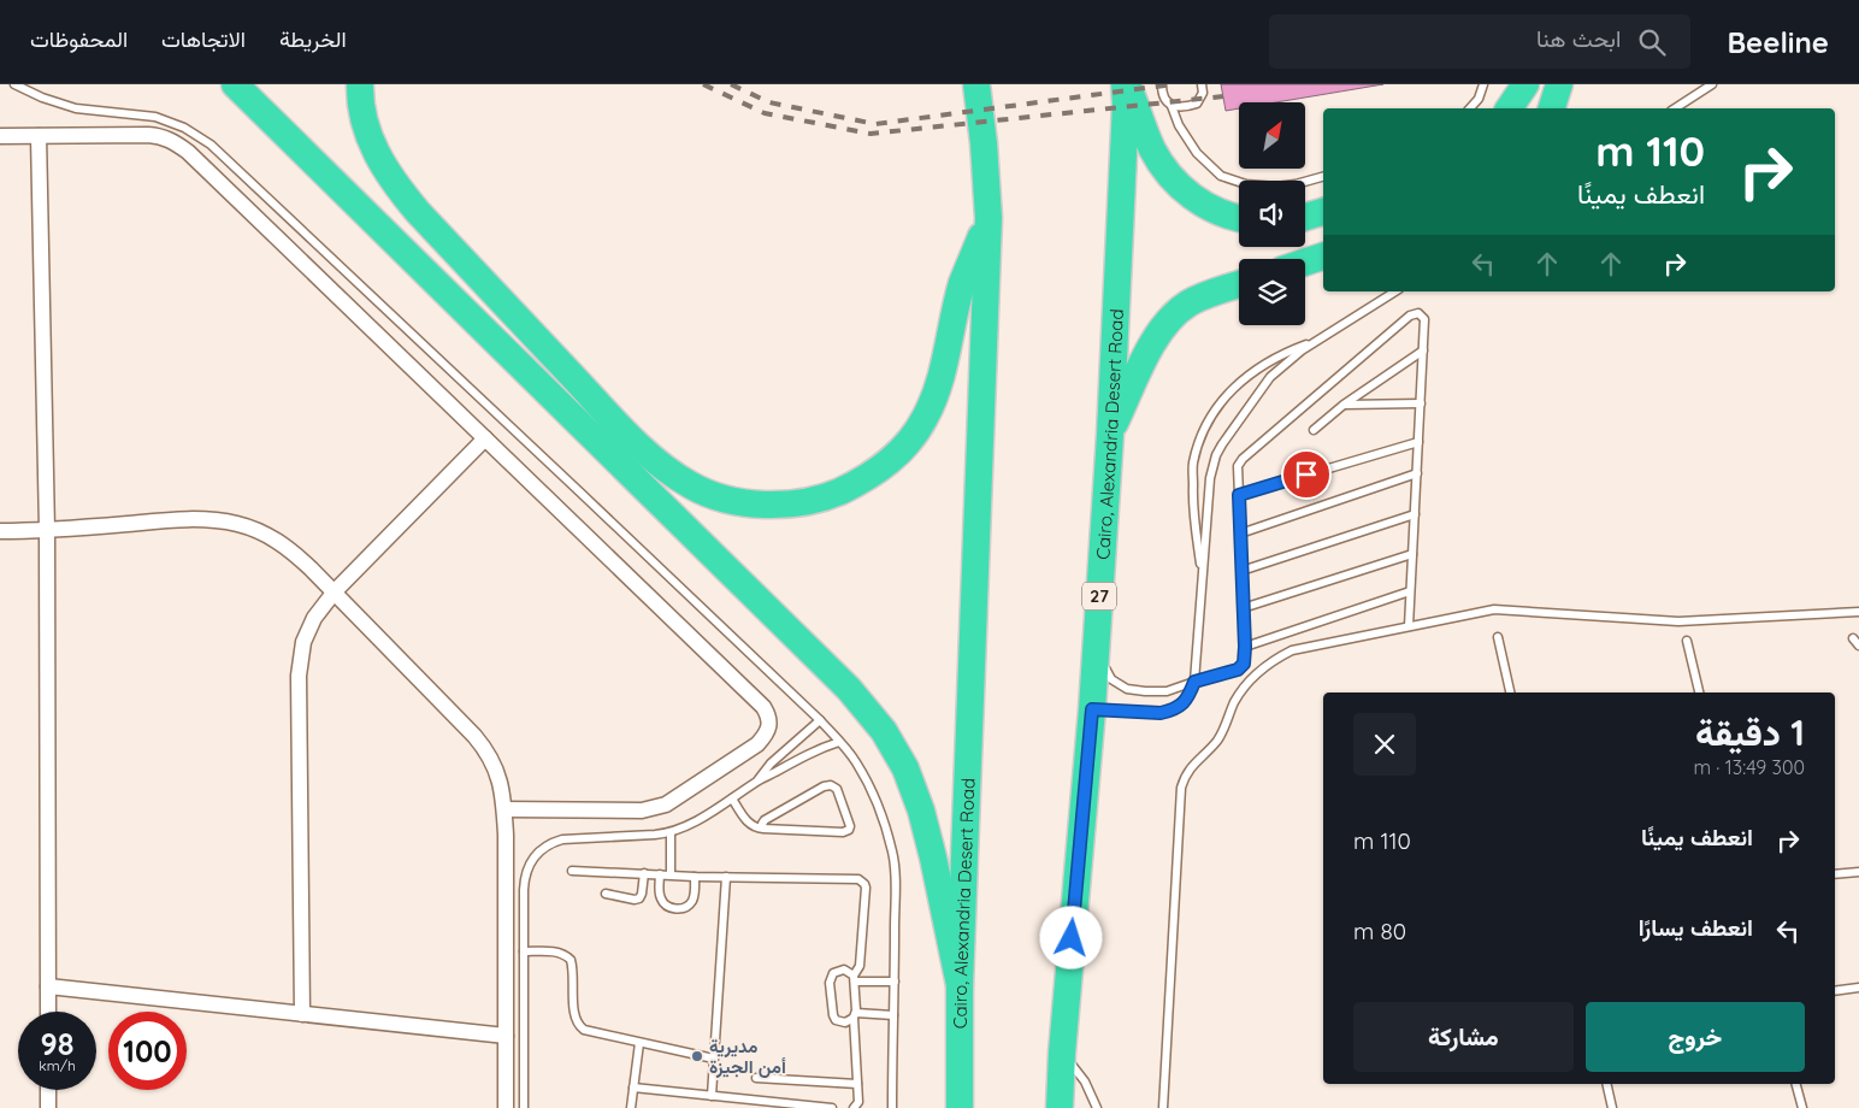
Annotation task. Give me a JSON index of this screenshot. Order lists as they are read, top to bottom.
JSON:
{
  "streets": {
    "highway": ["Cairo, Alexandria Desert Road", "27"]
  },
  "places": ["مديرية أمن الجيزة"],
  "north": "top right",
  "page": {
    "header": "Beeline",
    "search": "ابحث هنا",
    "nav": ["الخريطة", "الاتجاهات", "المحفوظات"],
    "turn": ["110 m", "انعطف يمينًا"],
    "heading": ["1 دقيقة", "300 m · 13:49"],
    "list": [
      {
        "name": "انعطف يمينًا",
        "value": "110 m"
      },
      {
        "name": "انعطف يسارًا",
        "value": "80 m"
      }
    ],
    "buttons": ["خروج", "مشاركة"],
    "speed": "98 km/h",
    "limit": "100"
  }
}
